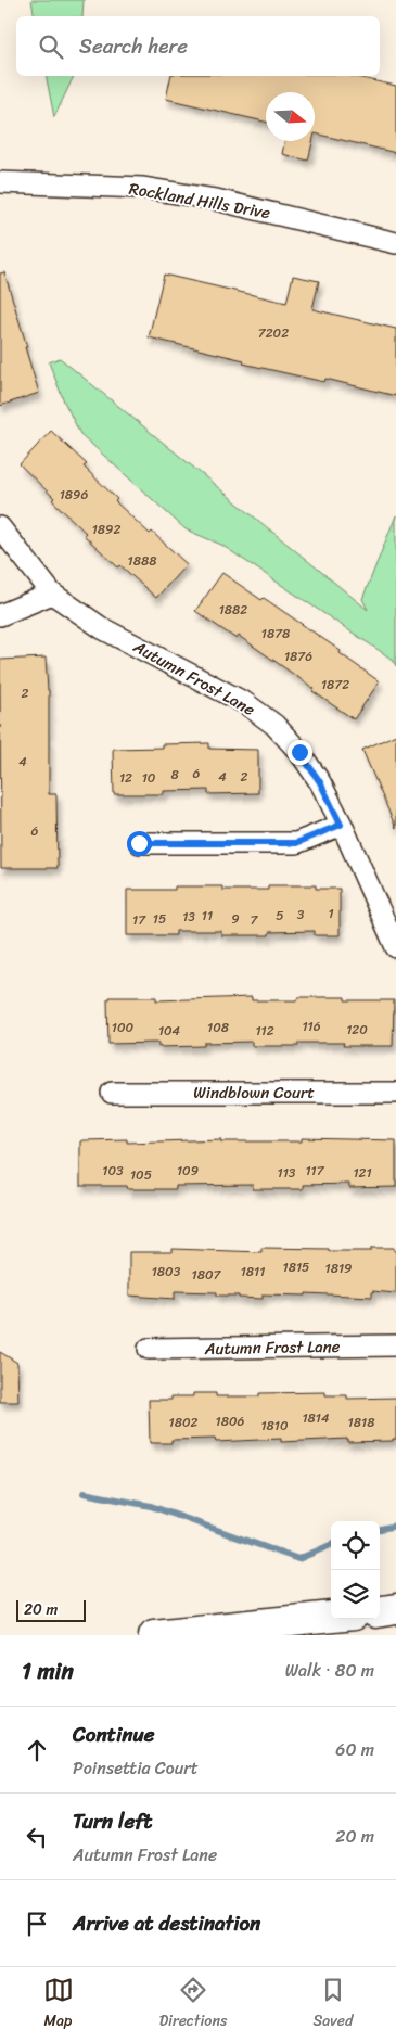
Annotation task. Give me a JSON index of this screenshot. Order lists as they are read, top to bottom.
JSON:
{
  "streets": {
    "street": ["Rockland Hills Drive", "Autumn Frost Lane", "Windblown Court"]
  },
  "house_numbers": [
    "7202",
    "1896",
    "1892",
    "1888",
    "1882",
    "1878",
    "1876",
    "1872",
    "2",
    "4",
    "6",
    "8",
    "4",
    "2",
    "12",
    "10",
    "6",
    "1",
    "3",
    "11",
    "5",
    "13",
    "15",
    "9",
    "17",
    "7",
    "116",
    "100",
    "108",
    "120",
    "104",
    "112",
    "103",
    "109",
    "117",
    "113",
    "121",
    "105",
    "1815",
    "1819",
    "1803",
    "1811",
    "1807",
    "1814",
    "1806",
    "1802",
    "1818",
    "1810"
  ],
  "scale_bar": "20 m",
  "north": "right",
  "page": {
    "search": "Search here",
    "scale": "20 m",
    "heading": ["1 min", "Walk · 80 m"],
    "list": [
      ["Continue", "Poinsettia Court", "60 m"],
      ["Turn left", "Autumn Frost Lane", "20 m"],
      "Arrive at destination"
    ],
    "nav": ["Map", "Directions", "Saved"]
  }
}
